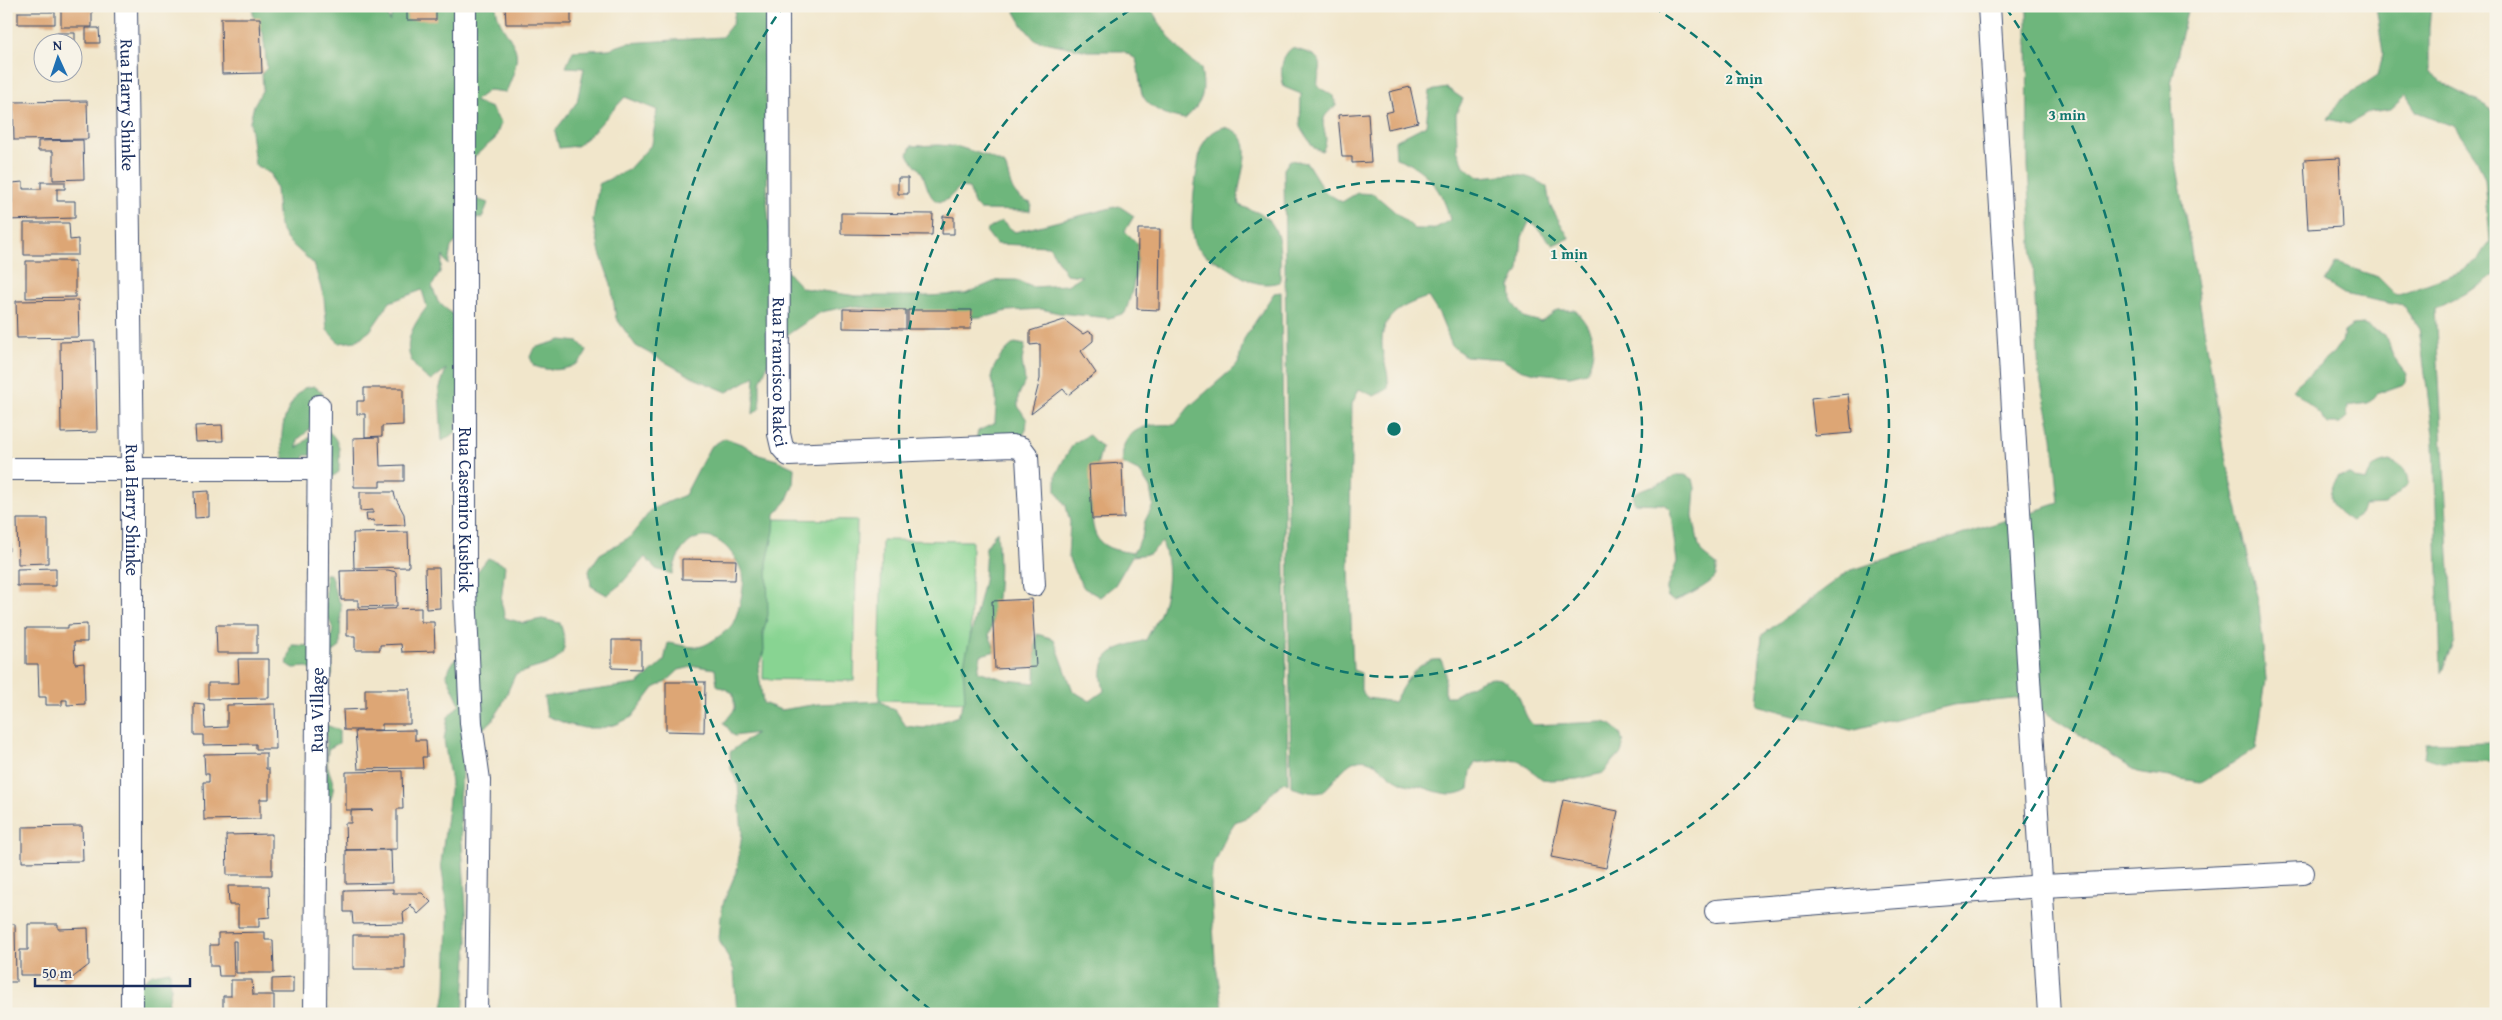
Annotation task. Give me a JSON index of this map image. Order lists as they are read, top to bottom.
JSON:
{
  "streets": {
    "street": [
      "Rua Harry Shinke",
      "Rua Francisco Rakci",
      "Rua Casemiro Kusbick",
      "Rua Village"
    ]
  },
  "scale_bar": "50 m",
  "north": "top",
  "rings": ["2 min", "3 min", "1 min"]
}
